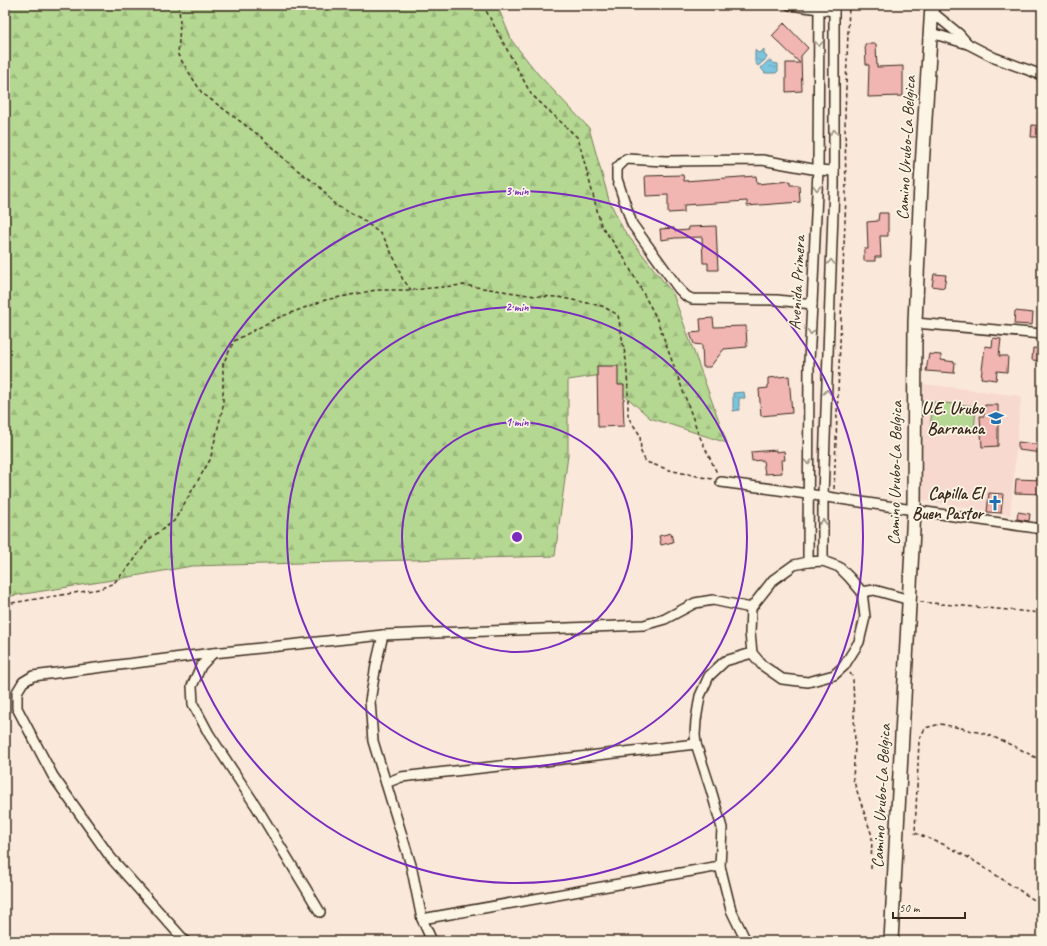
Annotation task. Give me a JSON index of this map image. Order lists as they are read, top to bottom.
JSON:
{
  "streets": {
    "main road": ["Camino Urubo-La Belgica"],
    "street": ["Avenida Primera"]
  },
  "places": {
    "school or university": ["U.E. Urubo Barranca"],
    "church": ["Capilla El Buen Pastor"]
  },
  "scale_bar": "50 m",
  "rings": ["3 min", "2 min", "1 min"]
}
